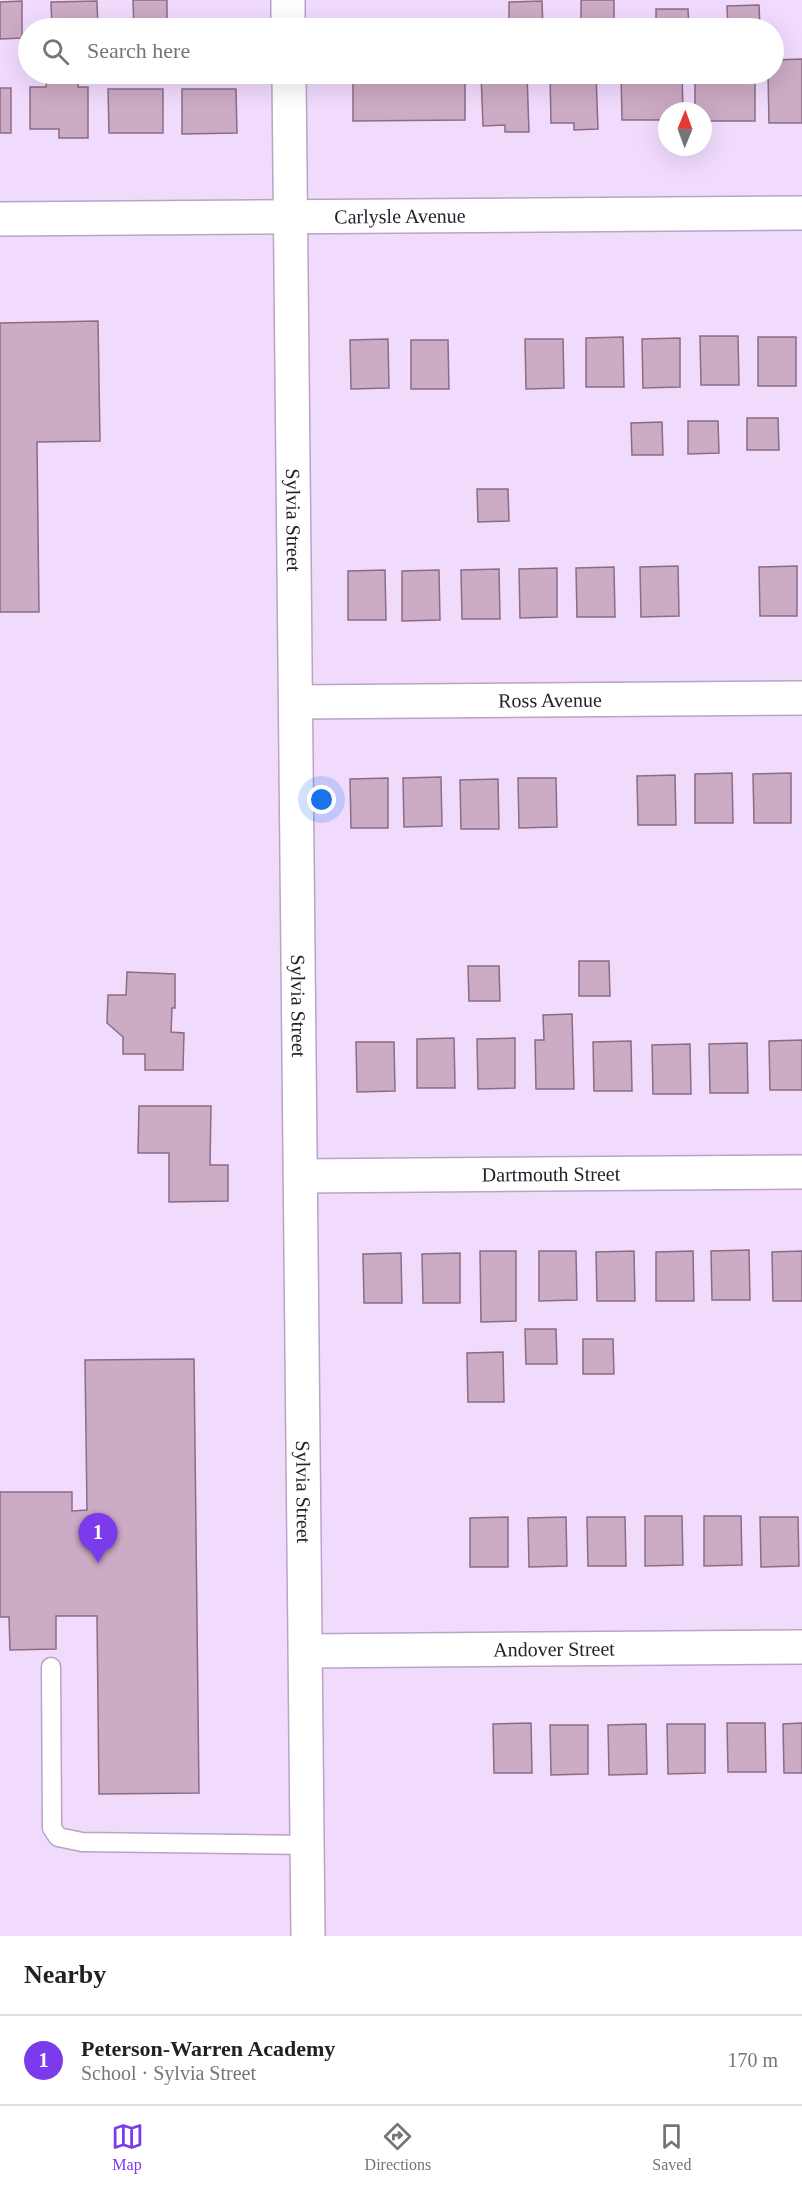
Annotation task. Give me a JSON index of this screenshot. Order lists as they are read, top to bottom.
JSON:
{
  "streets": {
    "street": [
      "Carlysle Avenue",
      "Sylvia Street",
      "Ross Avenue",
      "Dartmouth Street",
      "Andover Street"
    ]
  },
  "crossings": [
    ["Carlysle Avenue", "Sylvia Street"],
    ["Sylvia Street", "Ross Avenue"],
    ["Sylvia Street", "Dartmouth Street"],
    ["Sylvia Street", "Andover Street"]
  ],
  "north": "top",
  "page": {
    "search": "Search here",
    "pins": "1",
    "heading": "Nearby",
    "list": [
      {
        "mark": "1",
        "name": "Peterson-Warren Academy",
        "note": "School · Sylvia Street",
        "value": "170 m"
      }
    ],
    "nav": ["Map", "Directions", "Saved"]
  }
}
